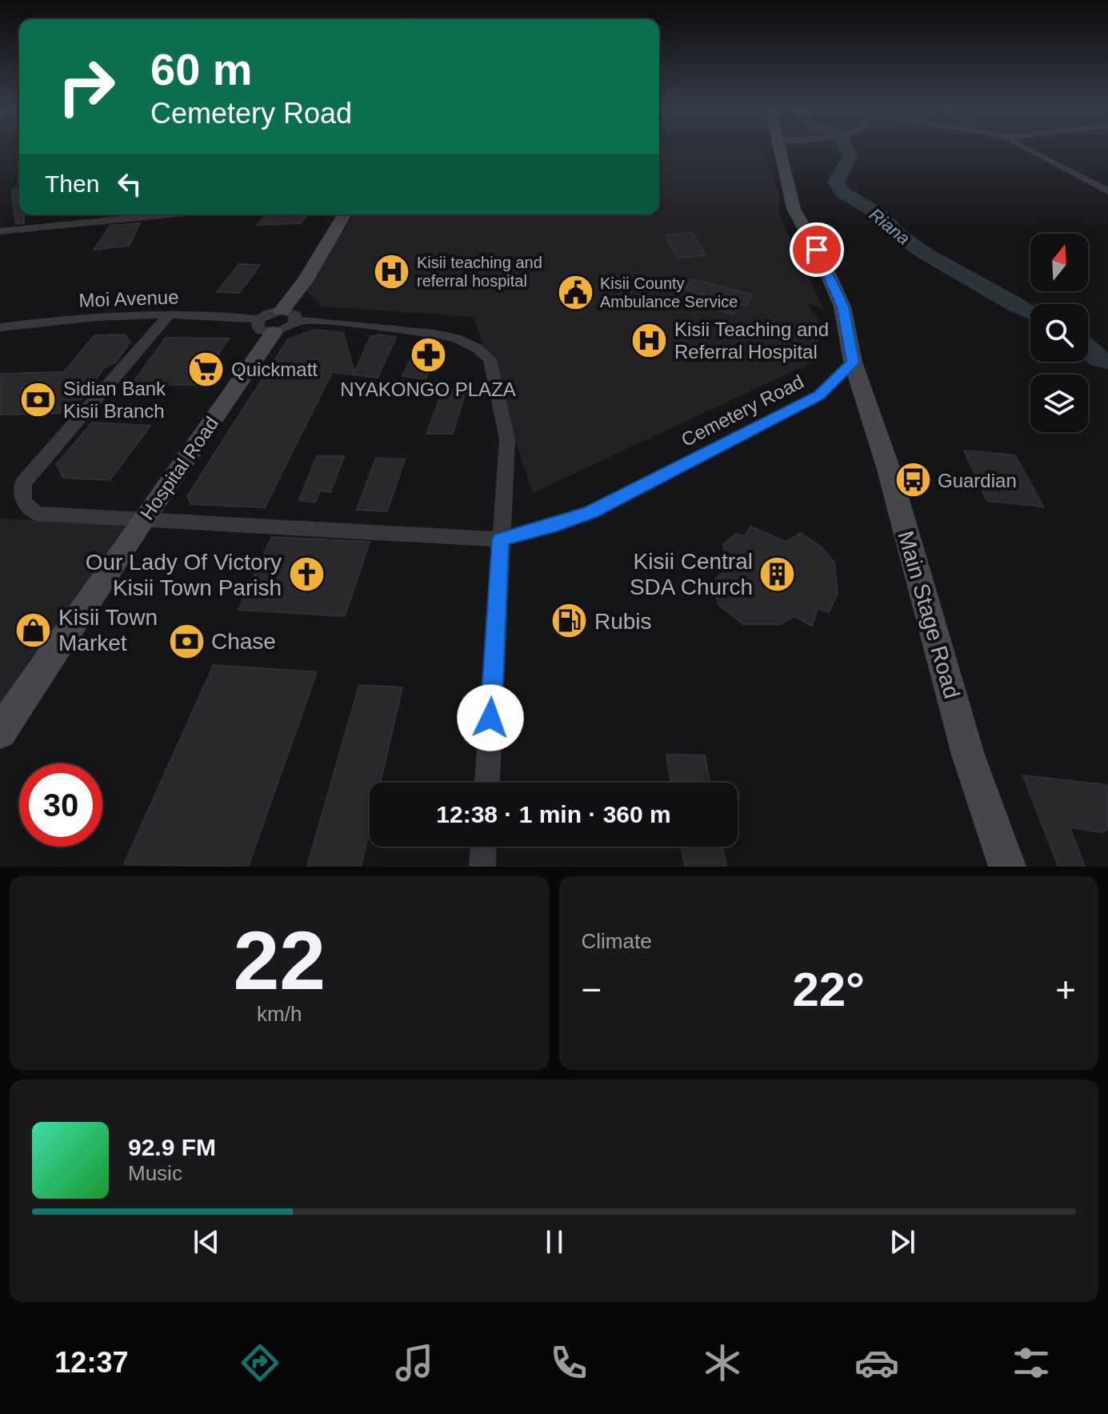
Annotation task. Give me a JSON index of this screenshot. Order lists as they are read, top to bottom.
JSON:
{
  "streets": {
    "street": [
      "Moi Avenue",
      "Cemetery Road",
      "Hospital Road",
      "Main Stage Road"
    ]
  },
  "crossings": [
    ["Moi Avenue", "Cemetery Road"],
    ["Moi Avenue", "Hospital Road"],
    ["Cemetery Road", "Hospital Road"],
    ["Cemetery Road", "Main Stage Road"]
  ],
  "water": ["Riana"],
  "places": {
    "hospital": ["Kisii teaching and referral hospital", "Kisii Teaching and Referral Hospital"],
    "public building": ["Kisii County Ambulance Service"],
    "pharmacy": ["NYAKONGO PLAZA"],
    "supermarket": ["Quickmatt"],
    "bank": ["Sidian Bank Kisii Branch", "Chase"],
    "bus stop": ["Guardian"],
    "building": ["Kisii Central SDA Church"],
    "church": ["Our Lady Of Victory Kisii Town Parish"],
    "fuel station": ["Rubis"],
    "shop": ["Kisii Town Market"]
  },
  "north": "top",
  "page": {
    "turn": ["60 m", "Cemetery Road"],
    "then": "Then",
    "limit": "30",
    "trip": "12:38 · 1 min · 360 m",
    "tile": [
      ["22", "km/h"],
      "Climate"
    ],
    "heat": ["−", "22°", "+"],
    "song": ["92.9 FM", "Music"],
    "tabs": "12:37"
  }
}
